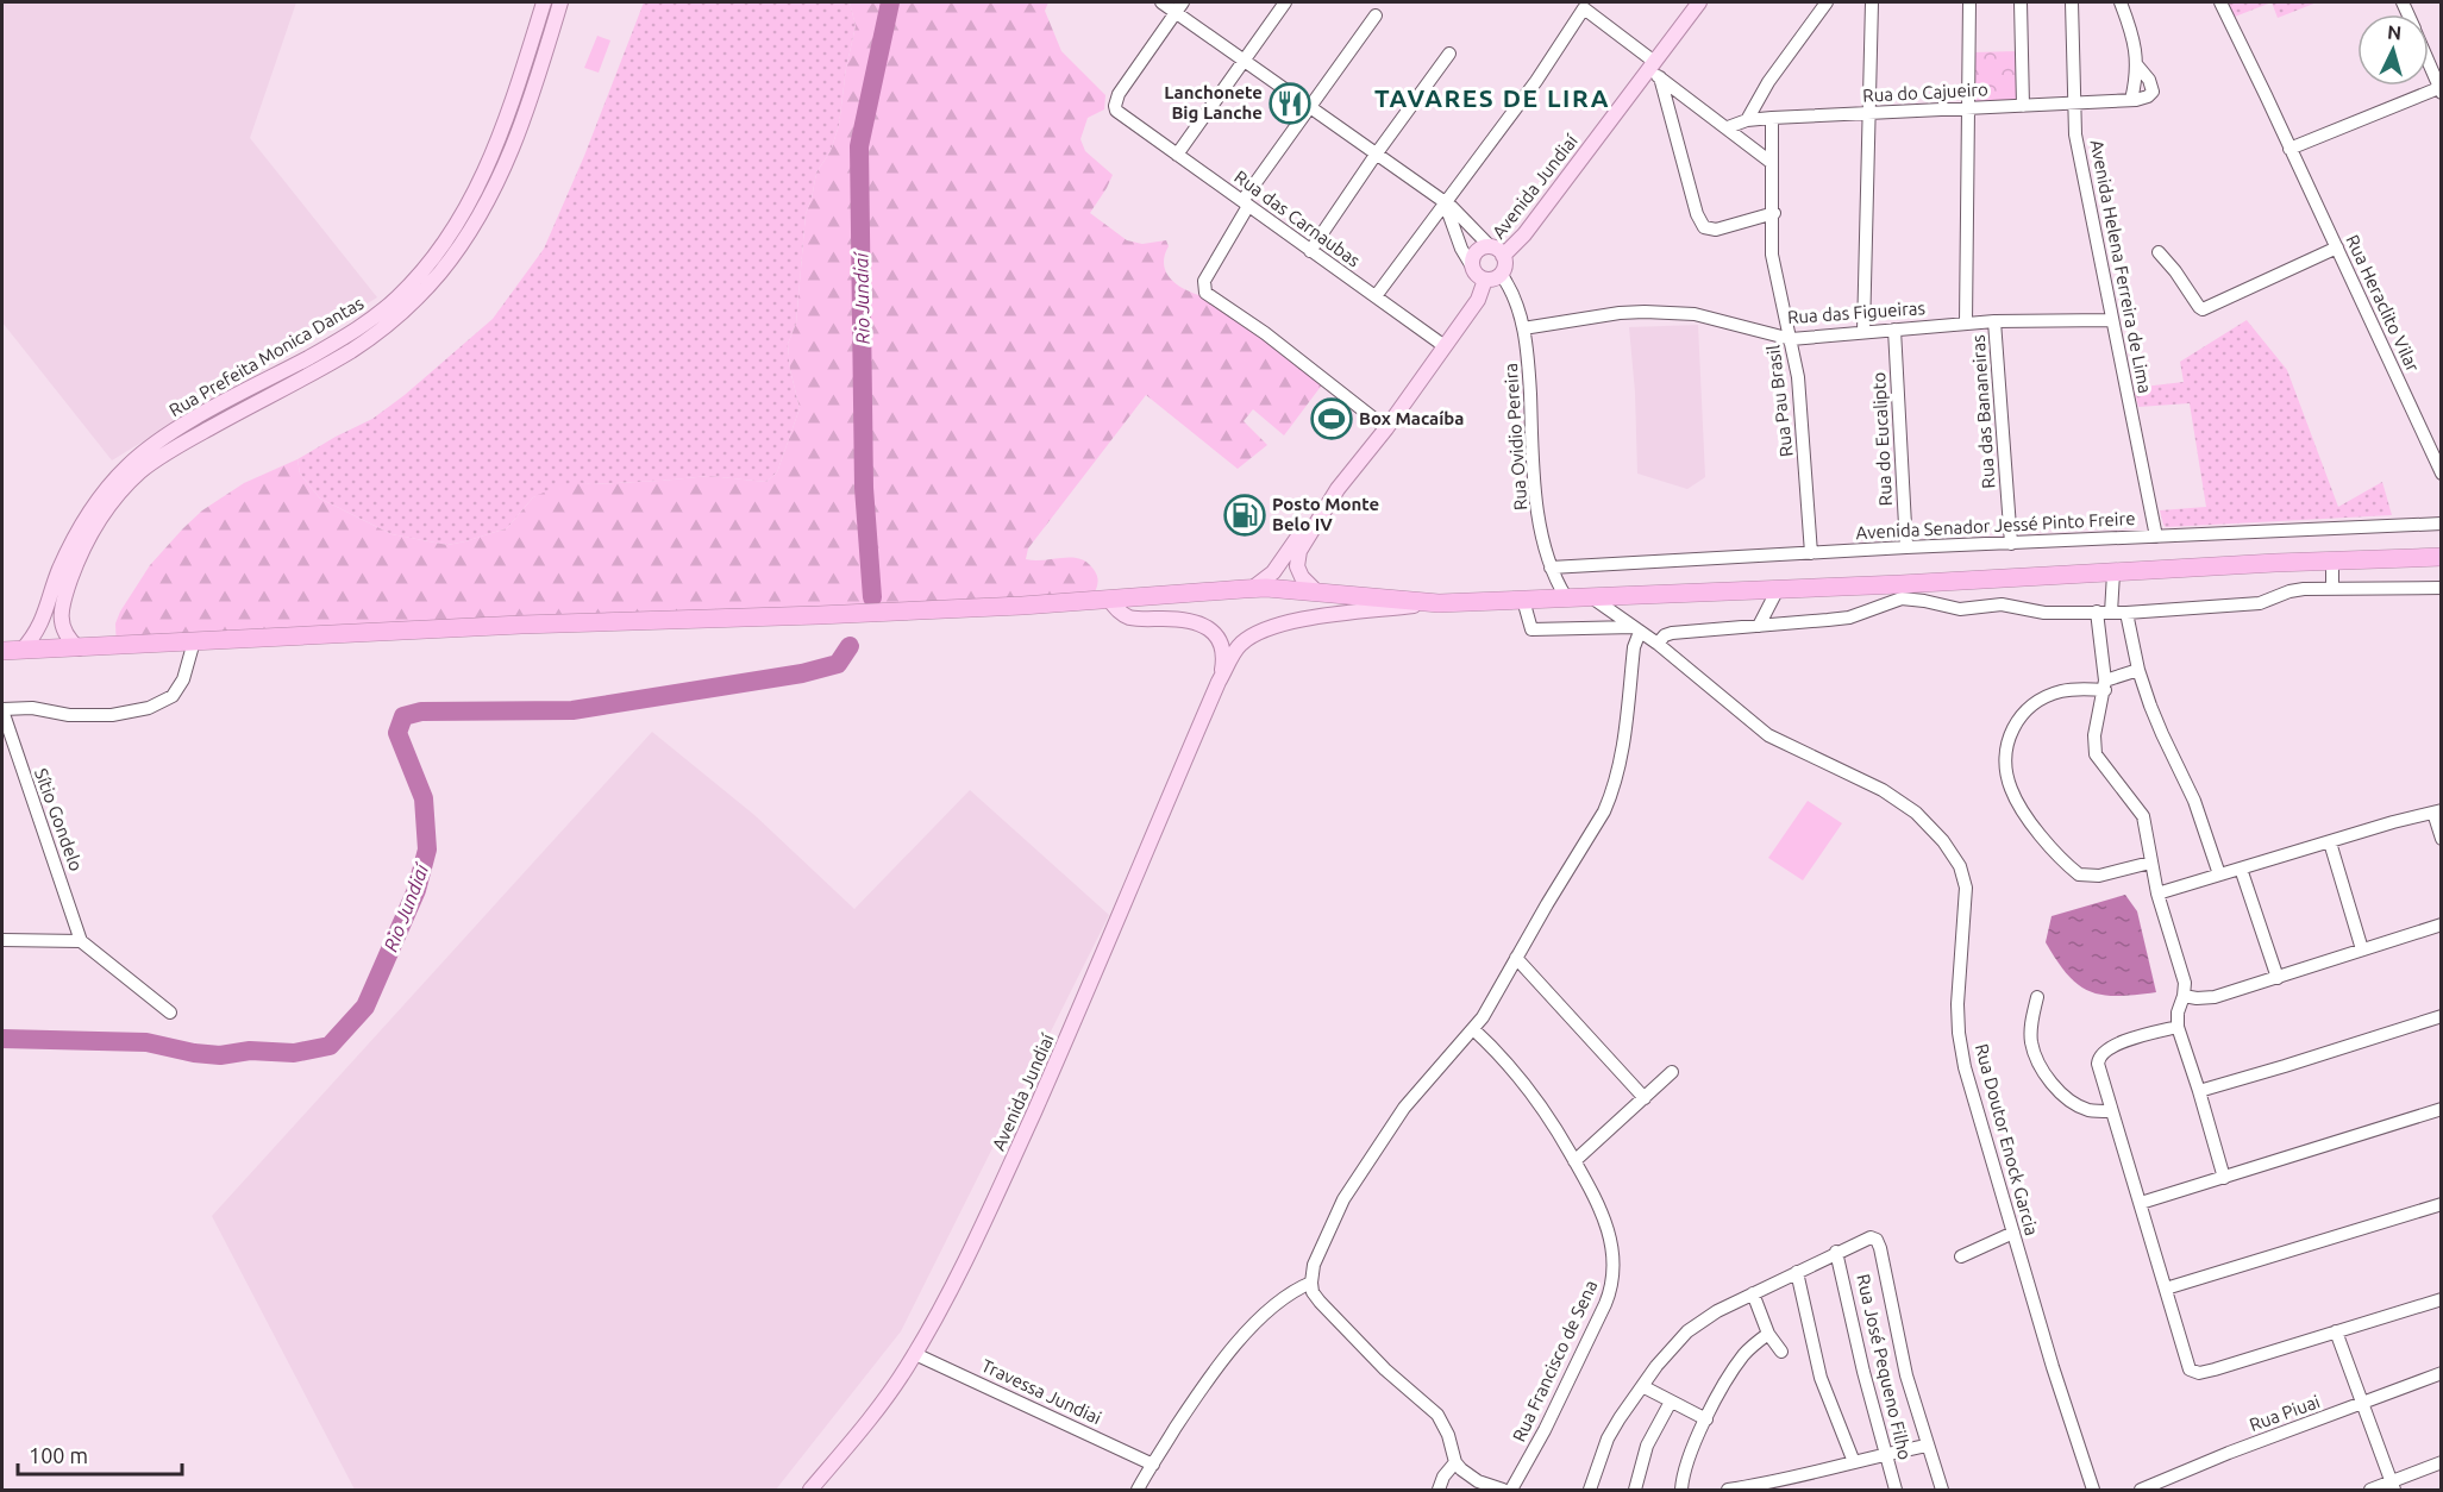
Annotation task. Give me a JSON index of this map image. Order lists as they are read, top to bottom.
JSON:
{
  "streets": {
    "main road": ["Avenida Jundiaí", "Rua Prefeita Monica Dantas"],
    "street": [
      "Rua do Cajueiro",
      "Rua das Carnaubas",
      "Avenida Helena Ferreira de Lima",
      "Rua Heraclito Vilar",
      "Rua das Figueiras",
      "Rua Pau Brasil",
      "Rua das Bananeiras",
      "Rua Ovidio Pereira",
      "Rua do Eucalipto",
      "Avenida Senador Jessé Pinto Freire",
      "Sítio Gondelo",
      "Rua Doutor Enock Garcia",
      "Rua Francisco de Sena",
      "Rua José Pequeno Filho",
      "Travessa Jundiai",
      "Rua Piuai"
    ]
  },
  "crossings": [
    ["Rua do Cajueiro", "Avenida Helena Ferreira de Lima"],
    ["Rua do Cajueiro", "Rua Pau Brasil"],
    ["Rua do Cajueiro", "Rua das Bananeiras"],
    ["Avenida Jundiaí", "Rua Ovidio Pereira"],
    ["Avenida Jundiaí", "Travessa Jundiai"],
    ["Avenida Helena Ferreira de Lima", "Rua das Figueiras"],
    ["Avenida Helena Ferreira de Lima", "Avenida Senador Jessé Pinto Freire"],
    ["Rua das Figueiras", "Rua Pau Brasil"],
    ["Rua das Figueiras", "Rua das Bananeiras"],
    ["Rua das Figueiras", "Rua Ovidio Pereira"],
    ["Rua das Figueiras", "Rua do Eucalipto"],
    ["Rua Pau Brasil", "Avenida Senador Jessé Pinto Freire"],
    ["Rua das Bananeiras", "Avenida Senador Jessé Pinto Freire"],
    ["Rua Ovidio Pereira", "Avenida Senador Jessé Pinto Freire"],
    ["Rua do Eucalipto", "Avenida Senador Jessé Pinto Freire"]
  ],
  "districts": ["TAVARES DE LIRA"],
  "water": ["Rio Jundiaí"],
  "places": {
    "restaurant": ["Lanchonete Big Lanche"],
    "sports": ["Box Macaíba"],
    "fuel station": ["Posto Monte Belo IV"]
  },
  "scale_bar": "100 m",
  "north": "top"
}
